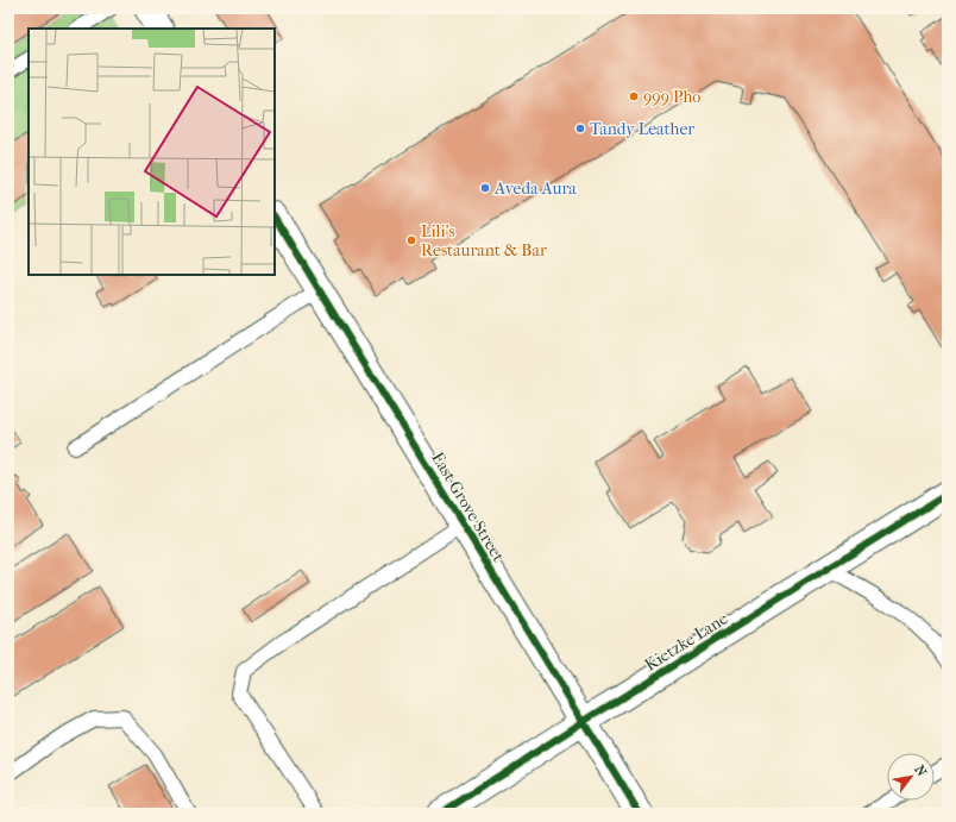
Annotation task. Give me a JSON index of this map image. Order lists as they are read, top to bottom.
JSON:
{
  "streets": {
    "street": ["East Grove Street", "Kietzke Lane"]
  },
  "crossings": [
    ["East Grove Street", "Kietzke Lane"]
  ],
  "places": [
    "999 Pho",
    "Tandy Leather",
    "Aveda Aura",
    "Lili's Restaurant & Bar"
  ],
  "north": "top right"
}
